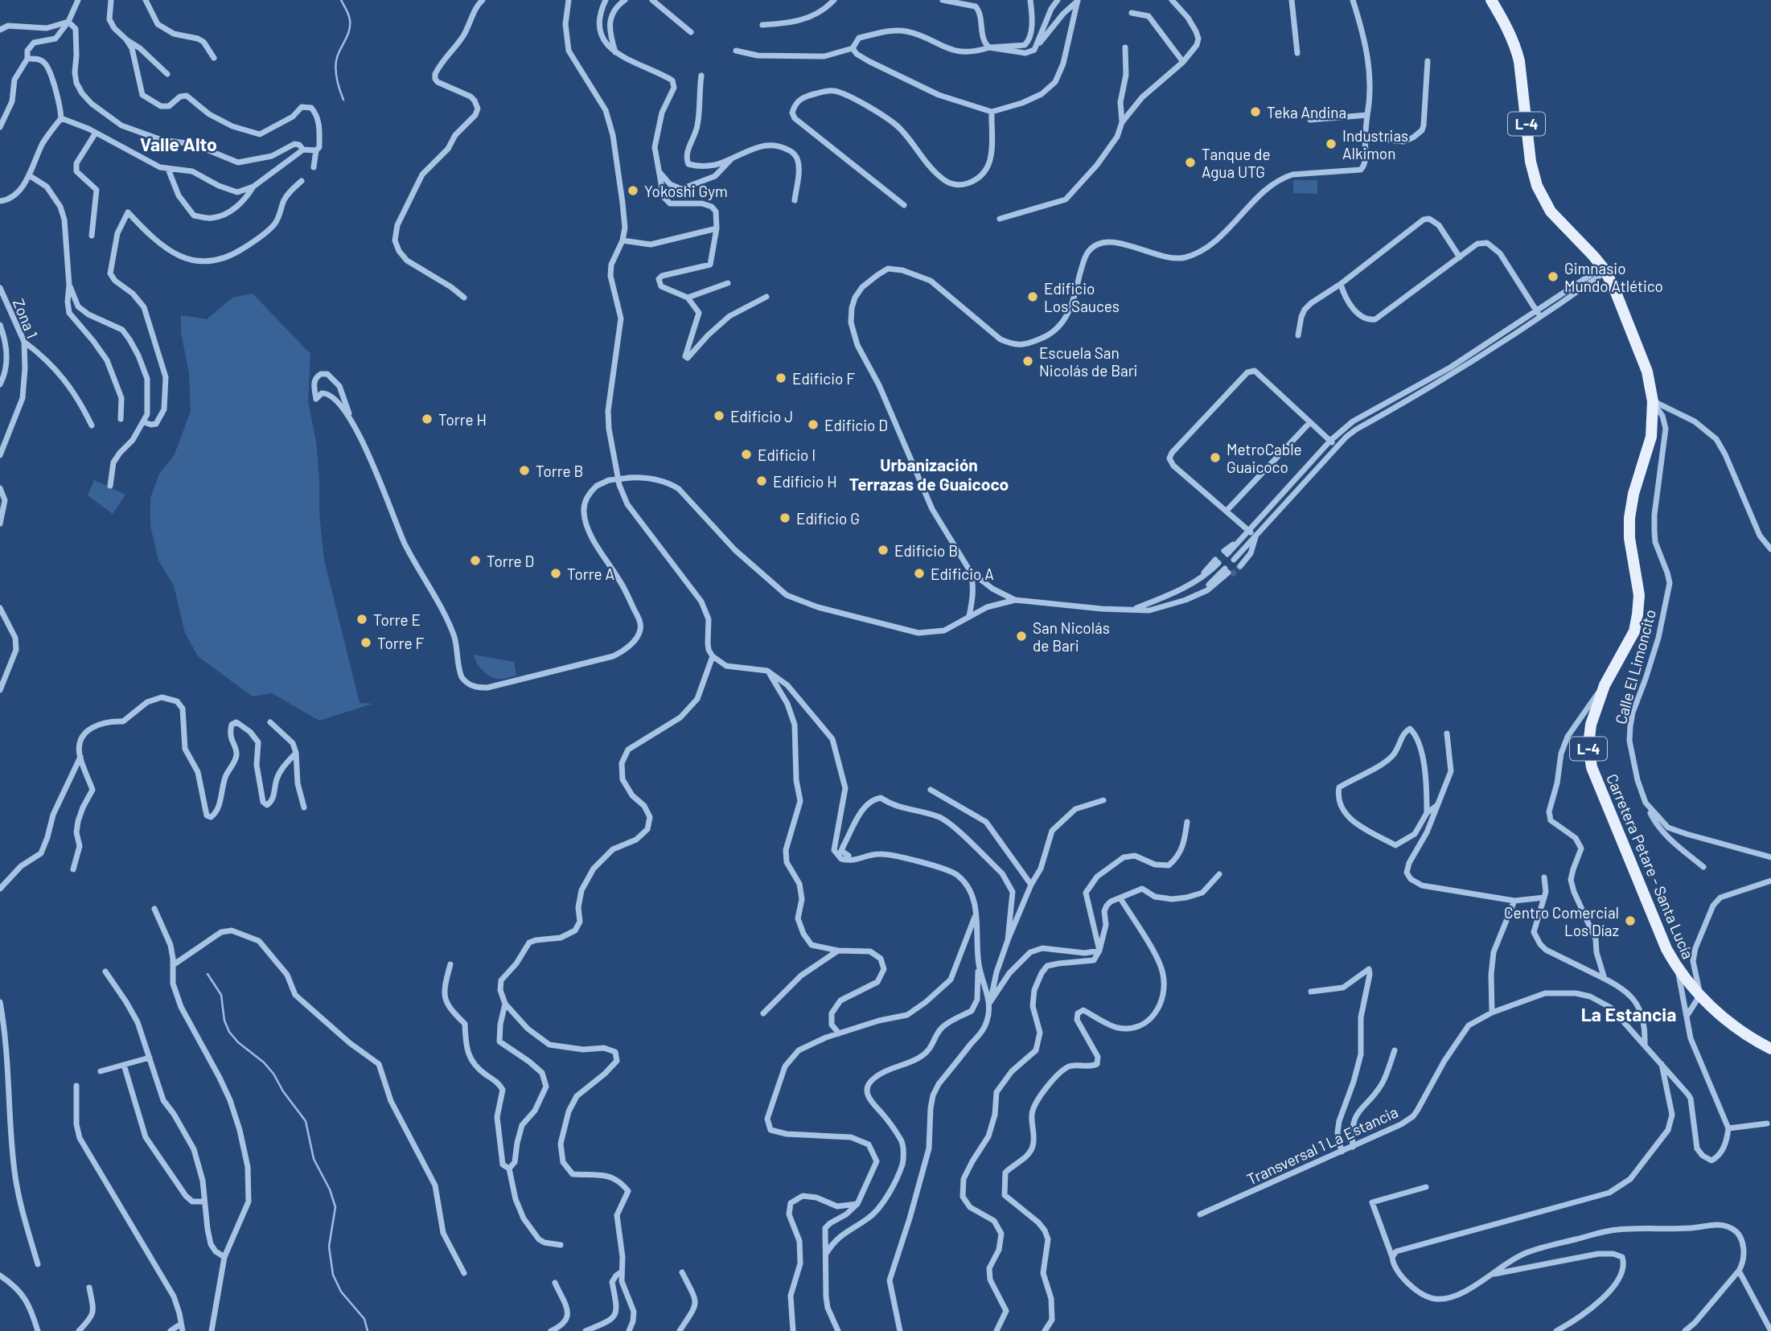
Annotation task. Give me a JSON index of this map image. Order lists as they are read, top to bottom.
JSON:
{
  "streets": {
    "main road": ["L-4", "Carretera Petare - Santa Lucía"],
    "street": ["Zona 1", "Calle El Limoncito", "Transversal 1 La Estancia"]
  },
  "crossings": [
    ["Calle El Limoncito", "Carretera Petare - Santa Lucía"]
  ],
  "districts": ["Valle Alto", "Urbanización Terrazas de Guaicoco", "La Estancia"],
  "places": [
    "Teka Andina",
    "Industrias Alkimon",
    "Tanque de Agua UTG",
    "Yokoshi Gym",
    "Gimnasio Mundo Atlético",
    "Edificio Los Sauces",
    "Escuela San Nicolás de Bari",
    "Edificio F",
    "Edificio J",
    "Torre H",
    "Edificio D",
    "Edificio I",
    "MetroCable Guaicoco",
    "Torre B",
    "Edificio H",
    "Edificio G",
    "Edificio B",
    "Torre D",
    "Torre A",
    "Edificio A",
    "Torre E",
    "San Nicolás de Bari",
    "Torre F",
    "Centro Comercial Los Díaz"
  ]
}
